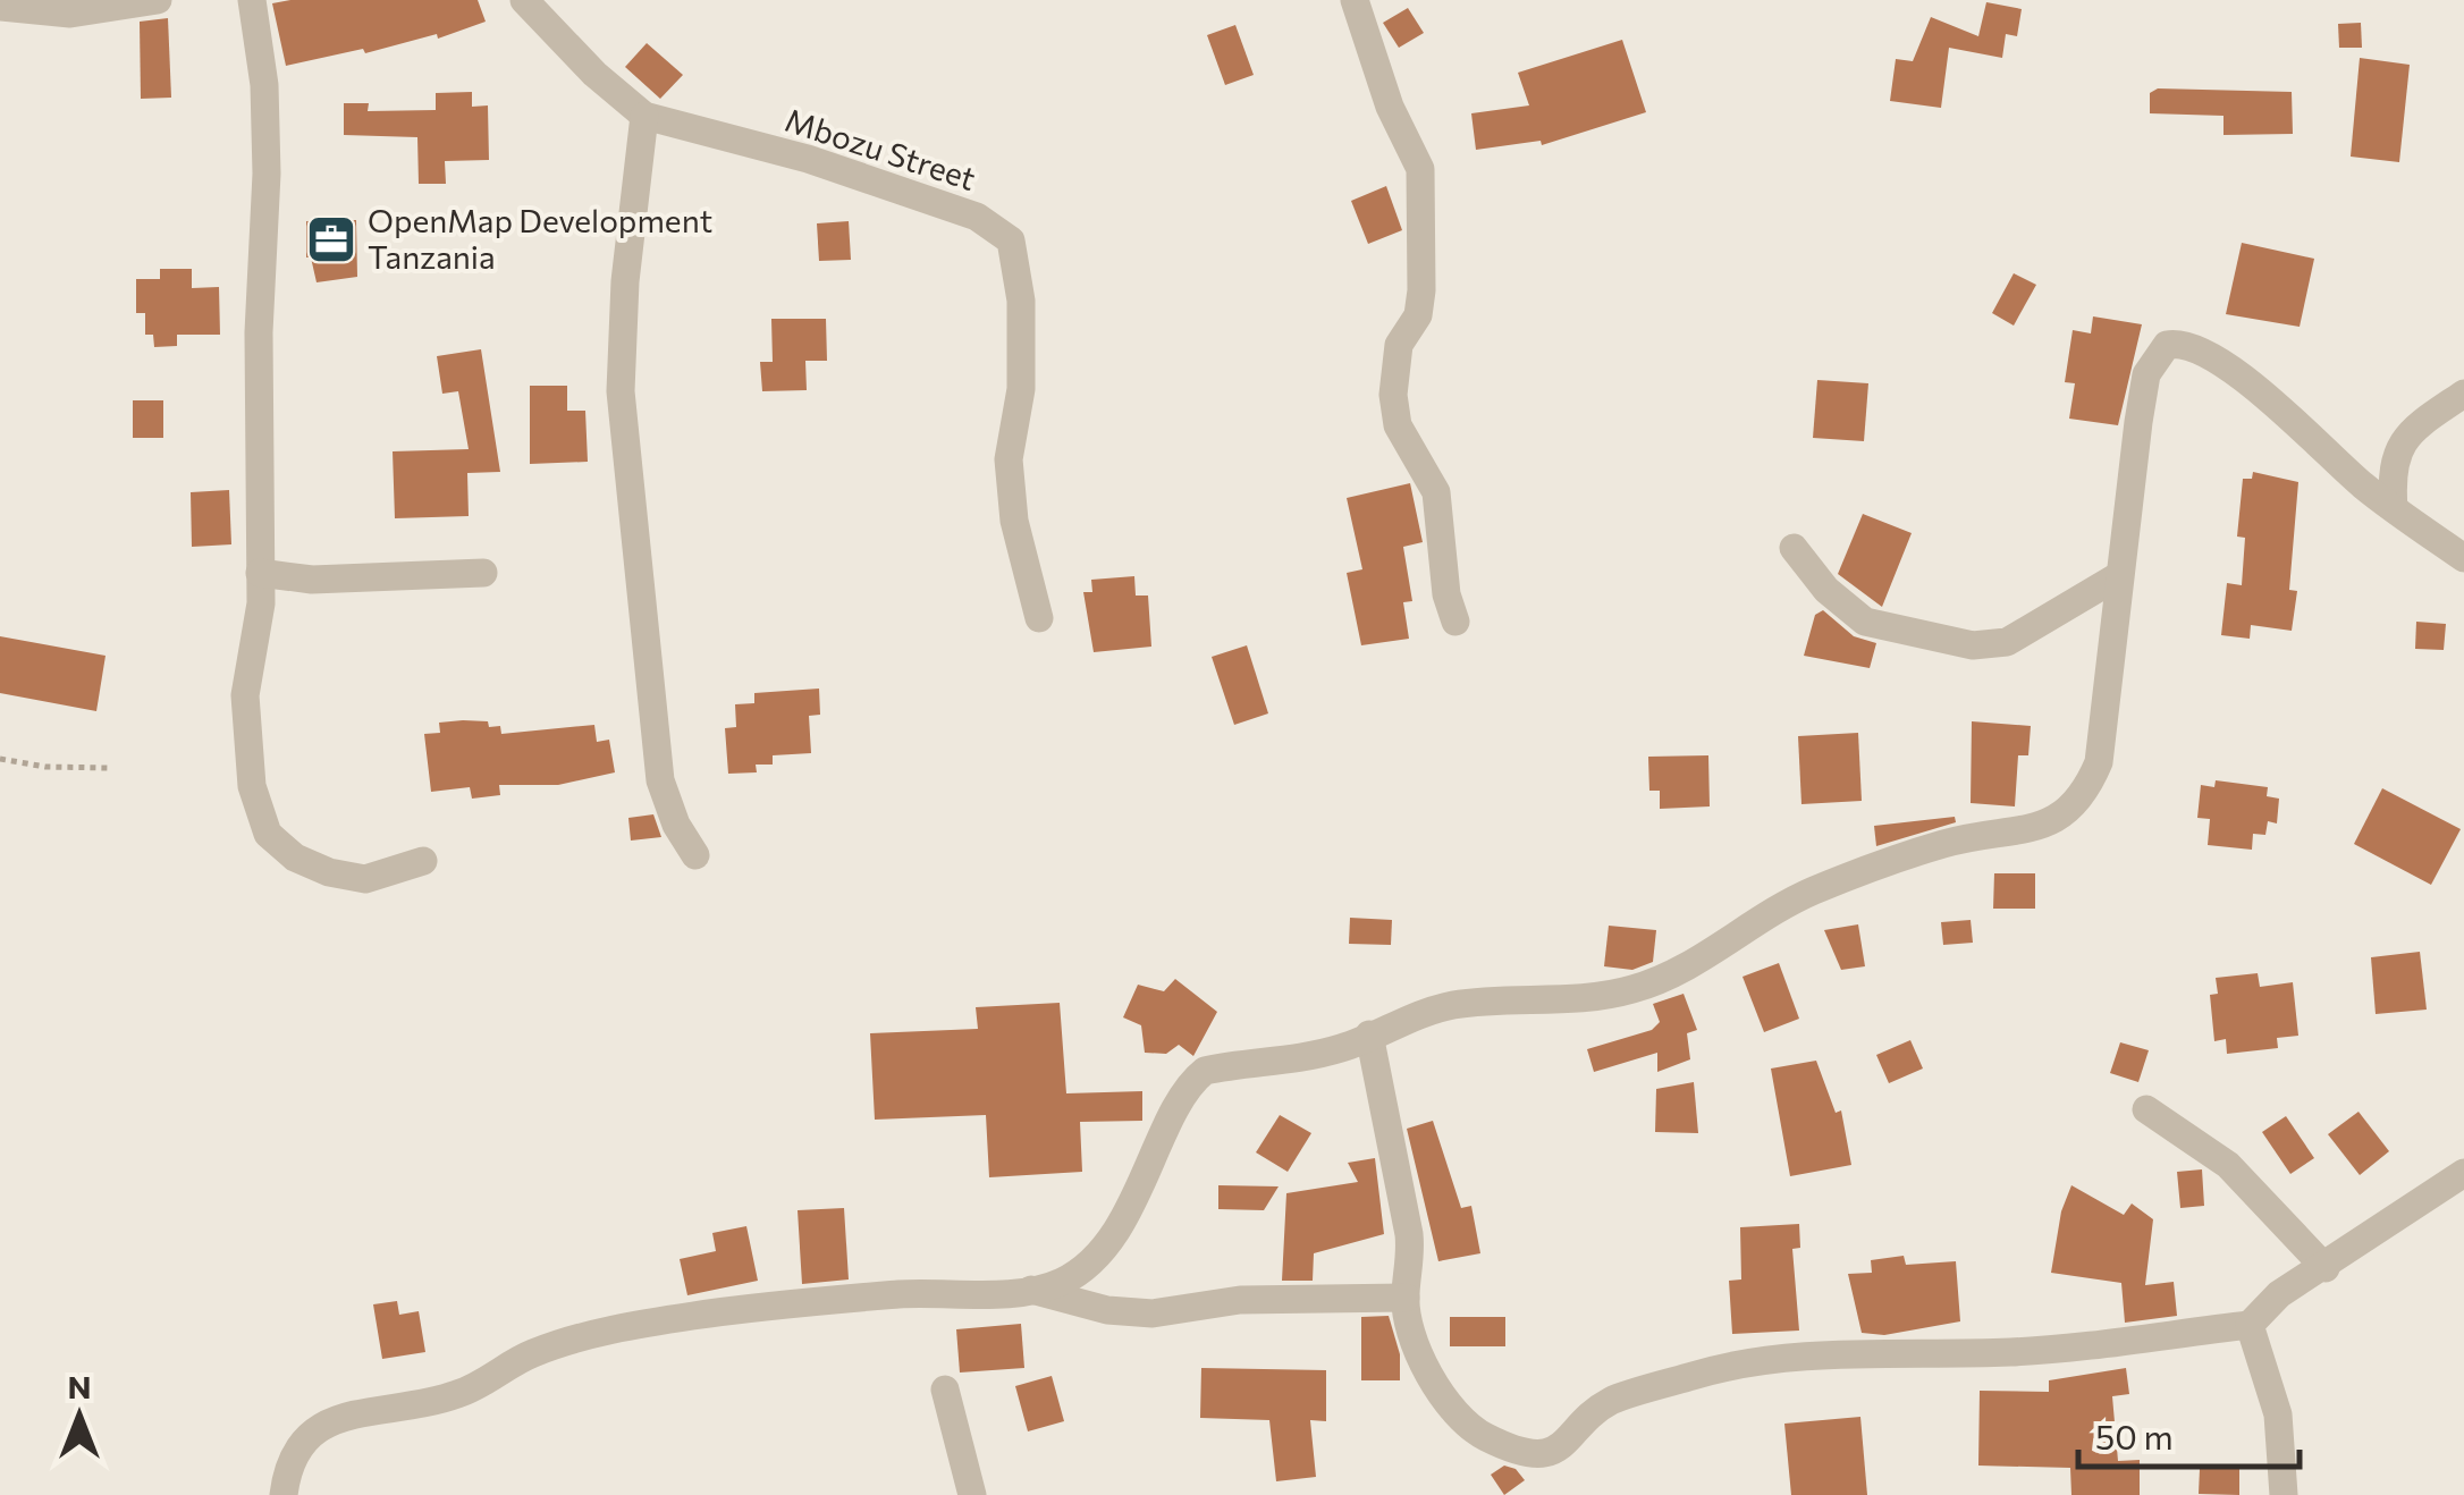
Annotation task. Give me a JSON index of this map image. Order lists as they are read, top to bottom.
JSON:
{
  "streets": {
    "street": ["Mbozu Street"]
  },
  "places": {
    "office": ["OpenMap Development Tanzania"]
  },
  "scale_bar": "50 m",
  "north": "top"
}
